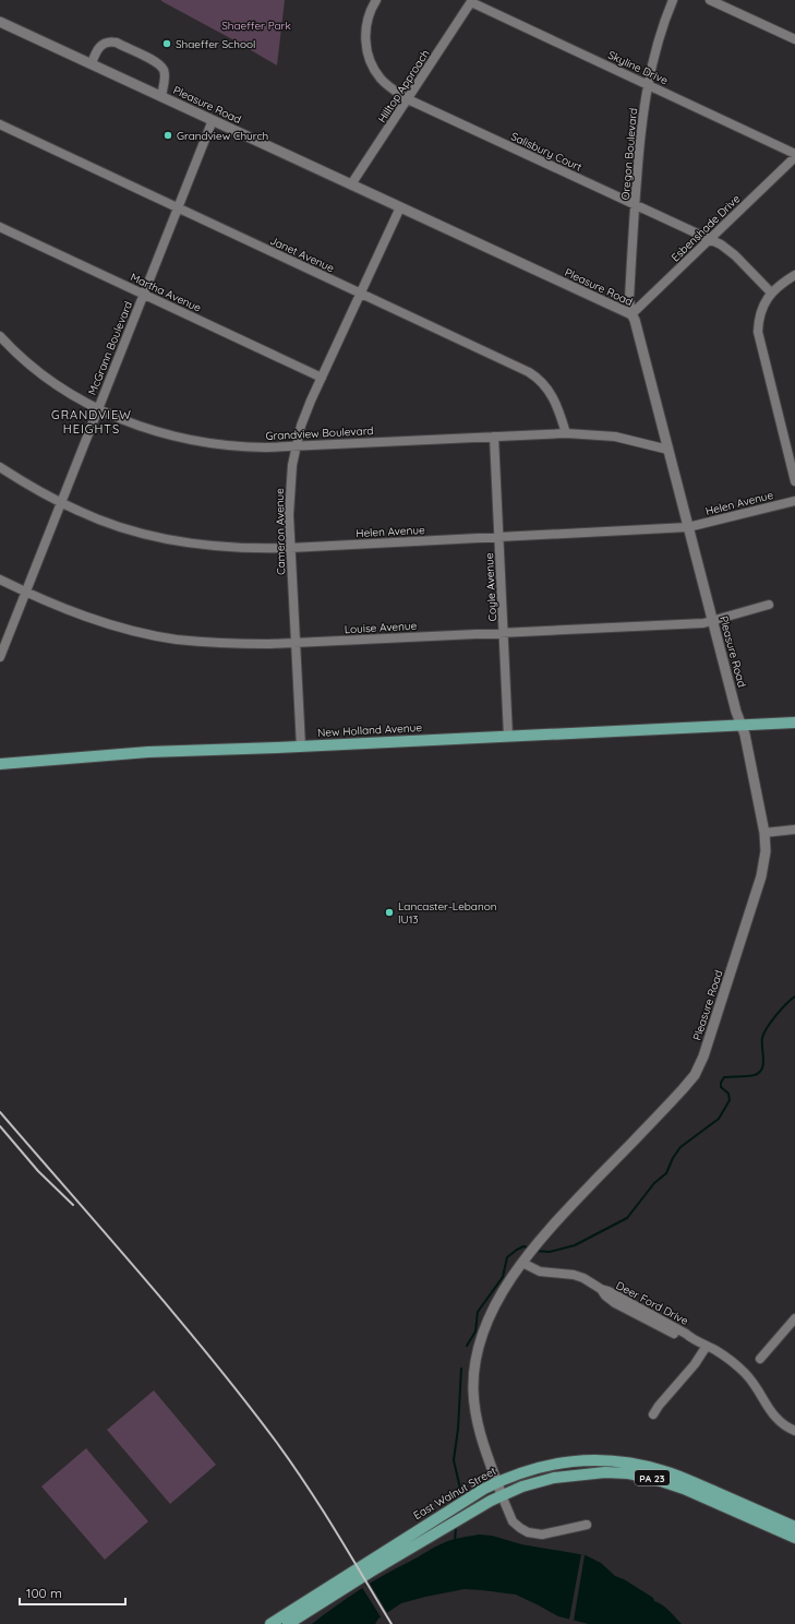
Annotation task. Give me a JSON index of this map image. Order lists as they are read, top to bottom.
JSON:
{
  "streets": {
    "main road": ["New Holland Avenue", "PA 23", "East Walnut Street"],
    "street": [
      "Skyline Drive",
      "Hilltop Approach",
      "Pleasure Road",
      "Salisbury Court",
      "Oregon Boulevard",
      "Esbenshade Drive",
      "Janet Avenue",
      "Martha Avenue",
      "McGrann Boulevard",
      "Grandview Boulevard",
      "Helen Avenue",
      "Cameron Avenue",
      "Coyle Avenue",
      "Louise Avenue",
      "Deer Ford Drive"
    ]
  },
  "crossings": [
    ["Skyline Drive", "Hilltop Approach"],
    ["Skyline Drive", "Oregon Boulevard"],
    ["Hilltop Approach", "Pleasure Road"],
    ["Hilltop Approach", "Salisbury Court"],
    ["Pleasure Road", "Oregon Boulevard"],
    ["Pleasure Road", "Esbenshade Drive"],
    ["Pleasure Road", "McGrann Boulevard"],
    ["Pleasure Road", "Grandview Boulevard"],
    ["Pleasure Road", "Helen Avenue"],
    ["Pleasure Road", "Cameron Avenue"],
    ["Pleasure Road", "Louise Avenue"],
    ["Pleasure Road", "New Holland Avenue"],
    ["Pleasure Road", "Deer Ford Drive"],
    ["Pleasure Road", "PA 23"],
    ["Pleasure Road", "East Walnut Street"],
    ["Salisbury Court", "Oregon Boulevard"],
    ["Salisbury Court", "Esbenshade Drive"],
    ["Oregon Boulevard", "Esbenshade Drive"],
    ["Janet Avenue", "McGrann Boulevard"],
    ["Janet Avenue", "Grandview Boulevard"],
    ["Janet Avenue", "Cameron Avenue"],
    ["Martha Avenue", "McGrann Boulevard"],
    ["Martha Avenue", "Cameron Avenue"],
    ["McGrann Boulevard", "Grandview Boulevard"],
    ["McGrann Boulevard", "Helen Avenue"],
    ["McGrann Boulevard", "Louise Avenue"],
    ["Grandview Boulevard", "Cameron Avenue"],
    ["Grandview Boulevard", "Coyle Avenue"],
    ["Helen Avenue", "Cameron Avenue"],
    ["Helen Avenue", "Coyle Avenue"],
    ["Cameron Avenue", "Louise Avenue"],
    ["Cameron Avenue", "New Holland Avenue"],
    ["Coyle Avenue", "Louise Avenue"],
    ["Coyle Avenue", "New Holland Avenue"]
  ],
  "districts": ["GRANDVIEW HEIGHTS"],
  "parks": ["Shaeffer Park"],
  "places": ["Shaeffer School", "Grandview Church", "Lancaster-Lebanon IU13"],
  "scale_bar": "100 m"
}
